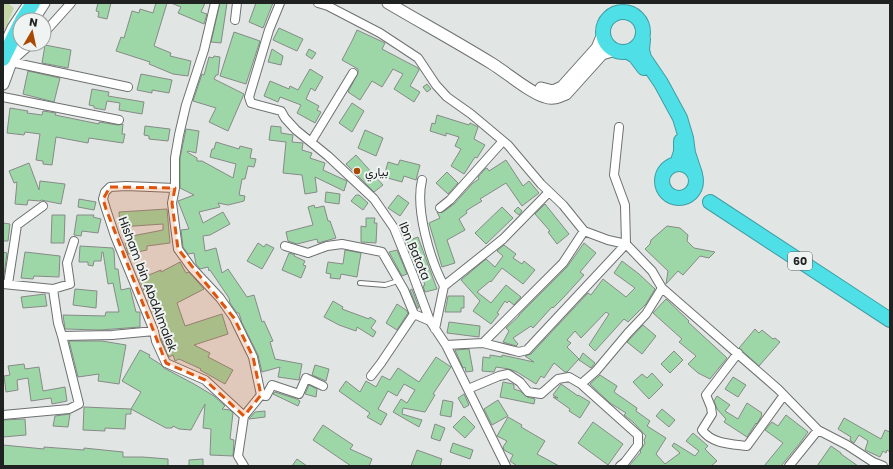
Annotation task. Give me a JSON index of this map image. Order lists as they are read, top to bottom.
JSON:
{
  "streets": {
    "highway": ["60"],
    "street": ["Ibn Batota", "Hisham bin AbdAlmalek"]
  },
  "places": ["بياري"],
  "north": "top"
}
